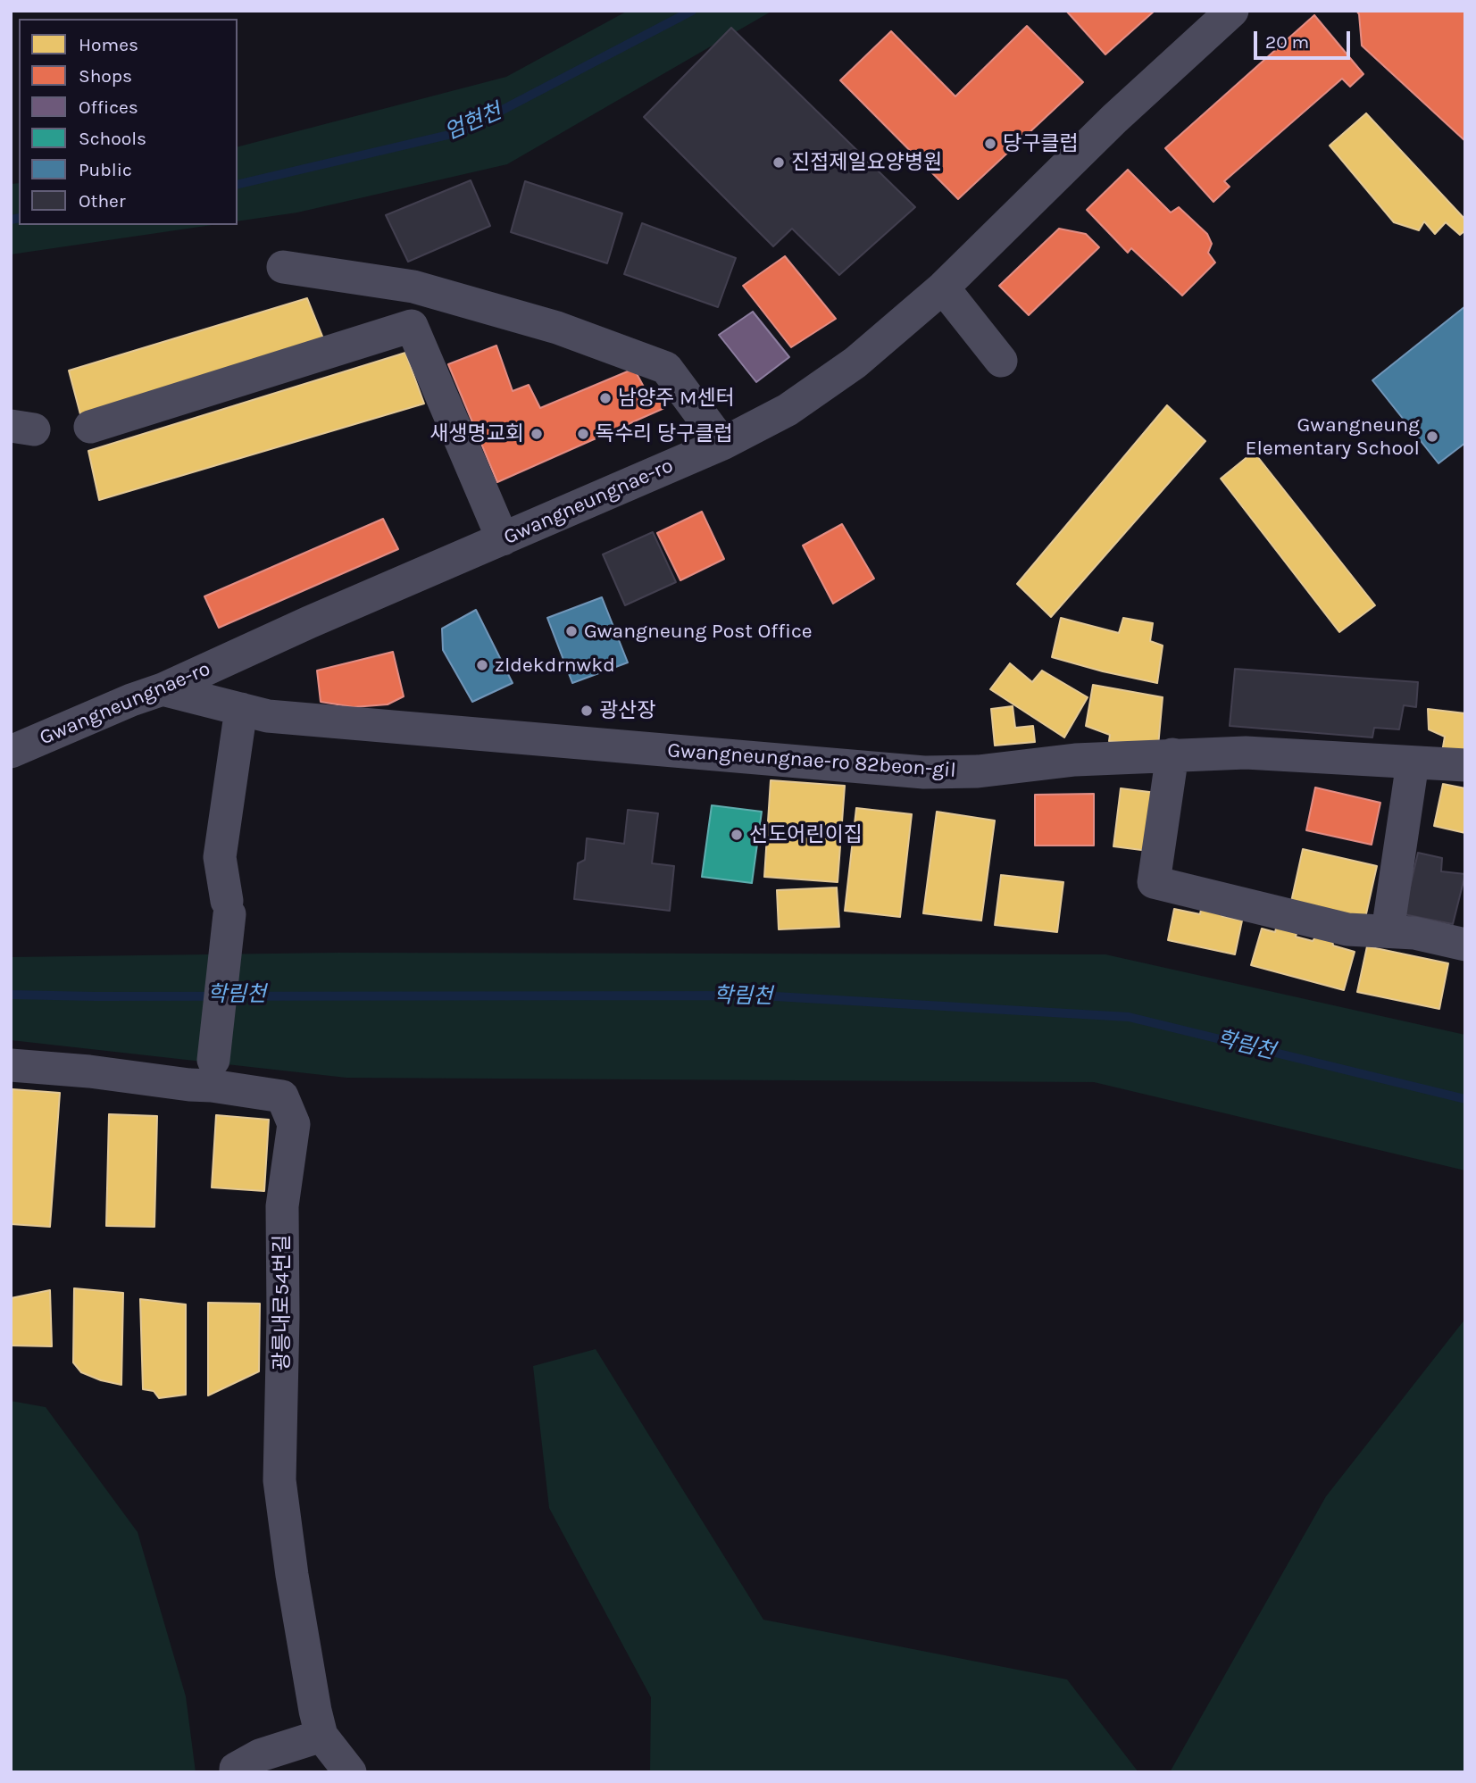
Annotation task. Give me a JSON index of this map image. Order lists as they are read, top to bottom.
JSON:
{
  "streets": {
    "street": ["Gwangneungnae-ro", "Gwangneungnae-ro 82beon-gil", "광릉내로54번길"]
  },
  "crossings": [
    ["Gwangneungnae-ro", "Gwangneungnae-ro 82beon-gil"]
  ],
  "water": ["엄현천", "학림천"],
  "places": [
    "당구클럽",
    "진접제일요양병원",
    "남양주 M센터",
    "새생명교회",
    "독수리 당구클럽",
    "Gwangneung Elementary School",
    "Gwangneung Post Office",
    "zldekdrnwkd",
    "광산장",
    "선도어린이집"
  ],
  "legend": [
    "Homes",
    "Shops",
    "Offices",
    "Schools",
    "Public",
    "Other"
  ],
  "scale_bar": "20 m"
}
